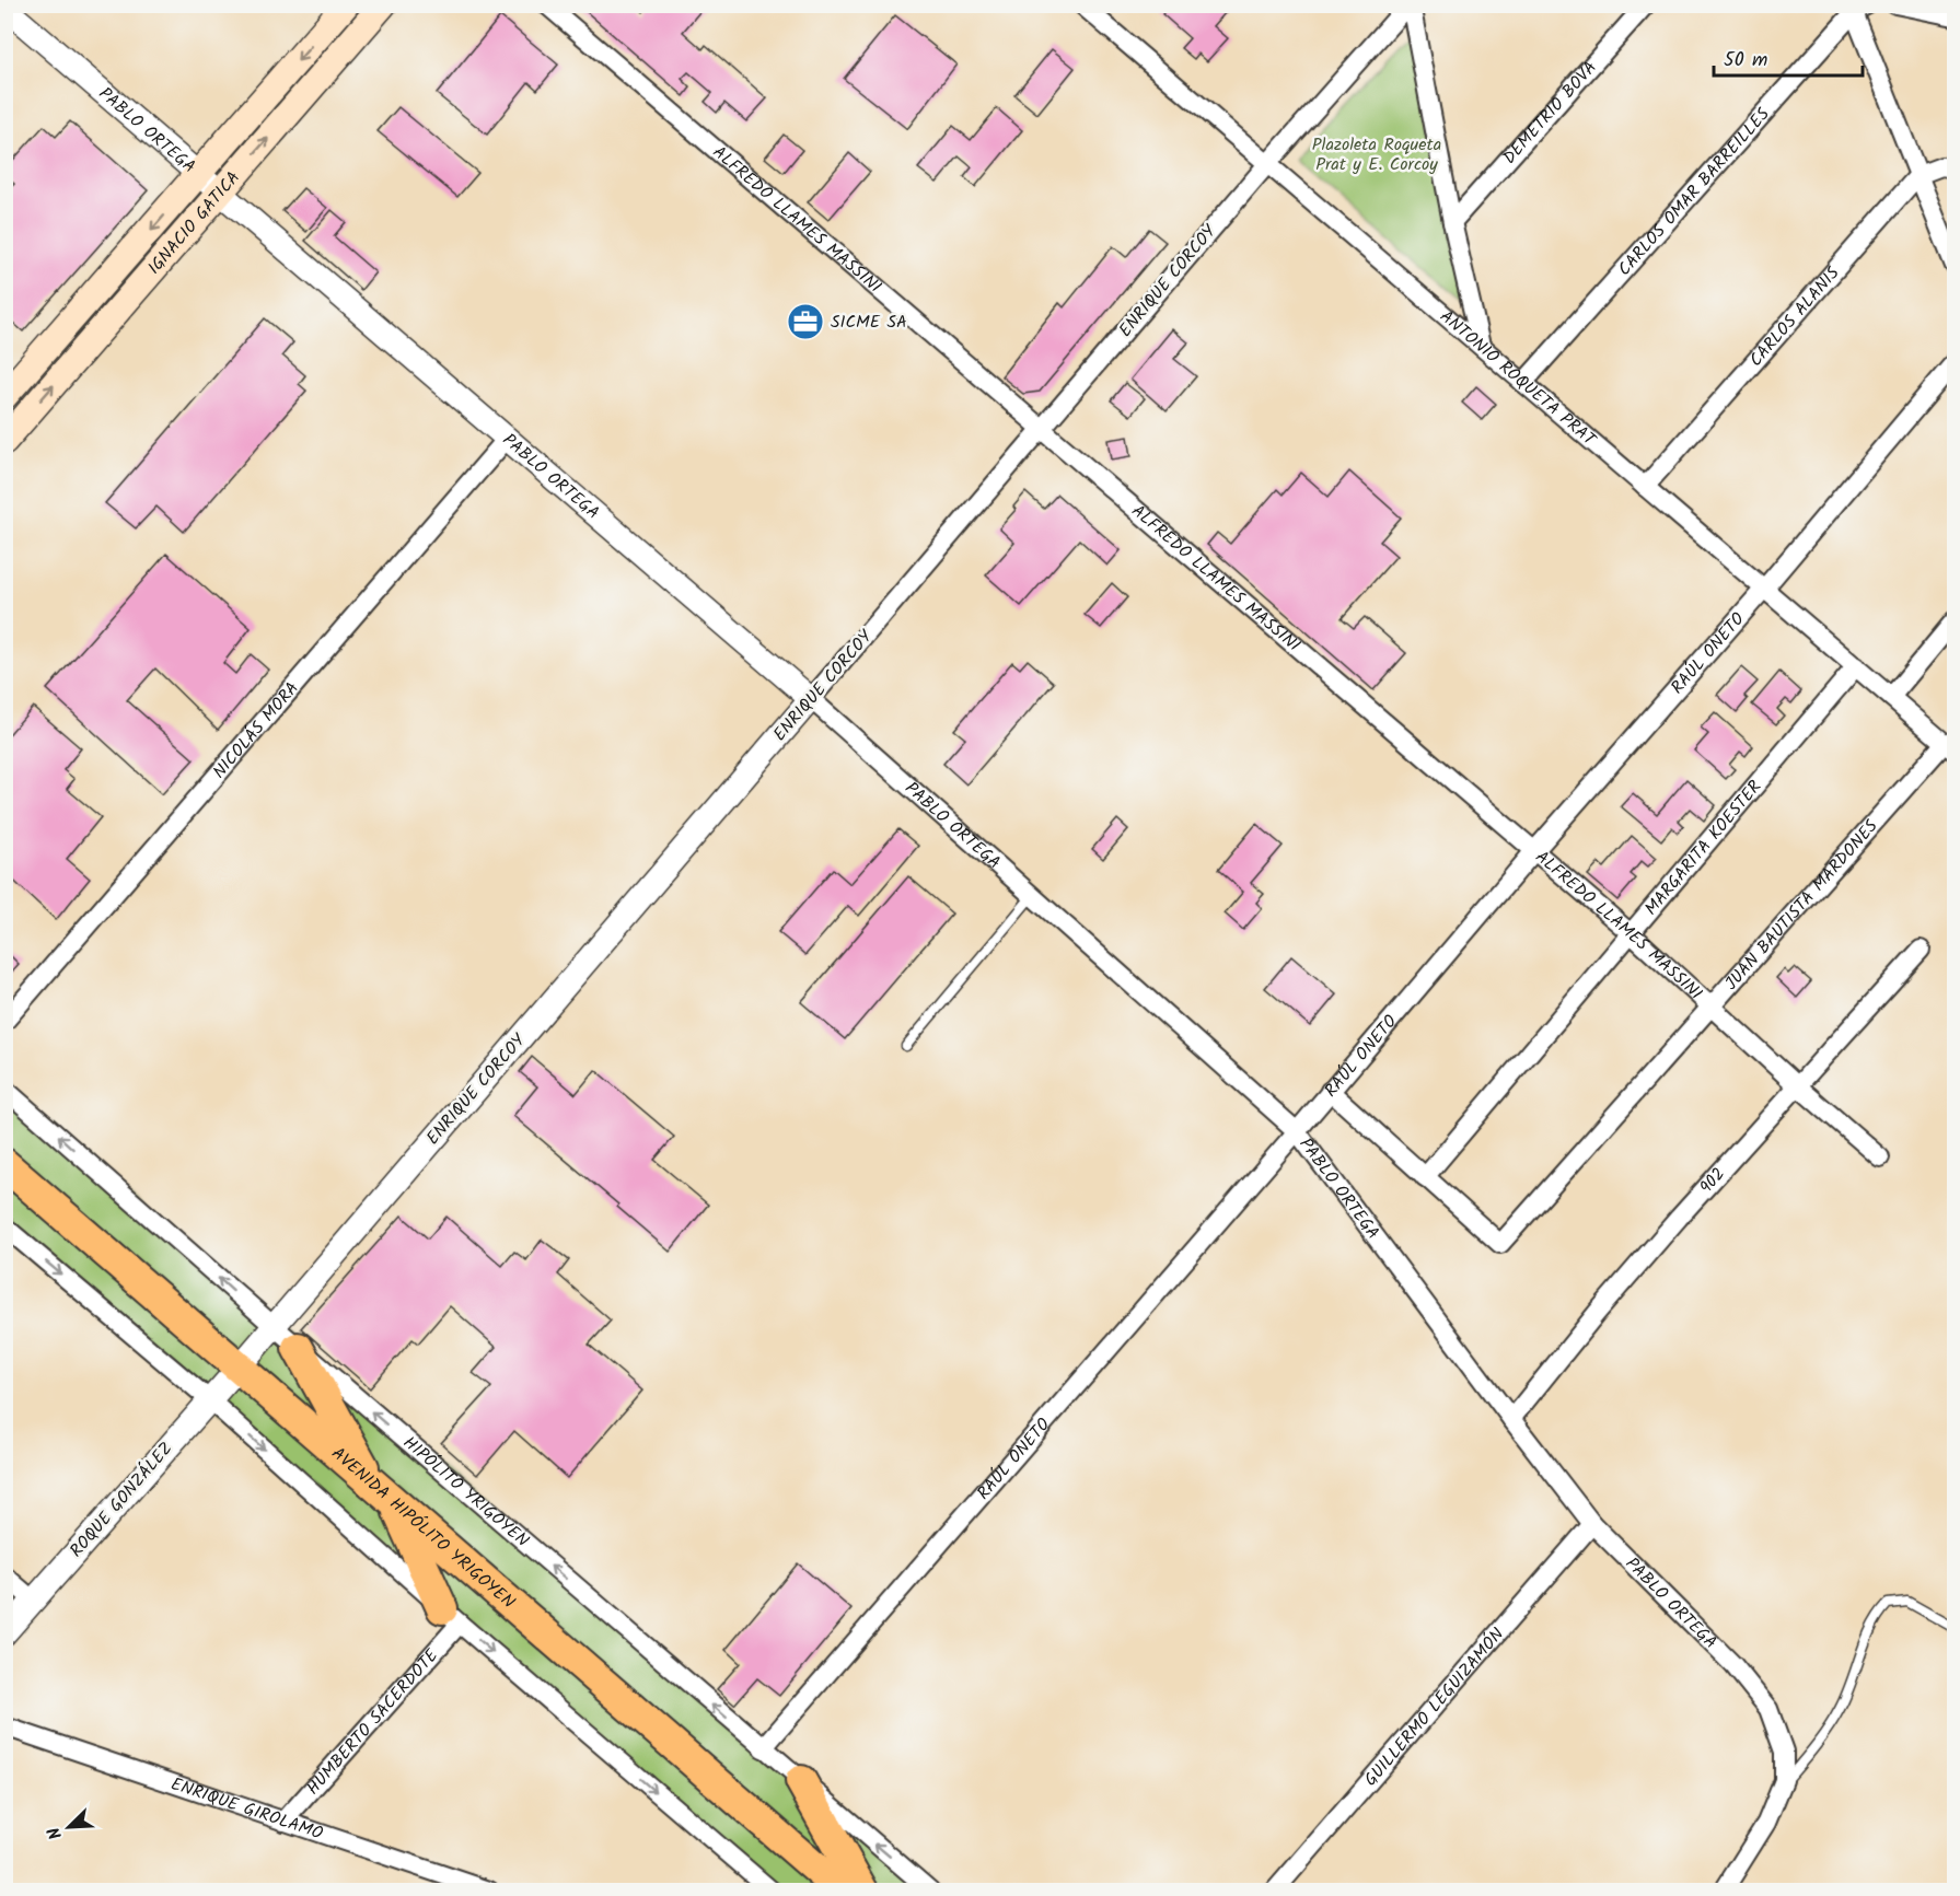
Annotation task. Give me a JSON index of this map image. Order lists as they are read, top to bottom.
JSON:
{
  "streets": {
    "highway": ["AVENIDA HIPÓLITO YRIGOYEN"],
    "main road": ["IGNACIO GATICA"],
    "street": [
      "DEMETRIO BOVA",
      "PABLO ORTEGA",
      "CARLOS OMAR BARREILLES",
      "ALFREDO LLAMES MASSINI",
      "ENRIQUE CORCOY",
      "CARLOS ALANIS",
      "ANTONIO ROQUETA PRAT",
      "RAÚL ONETO",
      "NICOLÁS MORA",
      "MARGARITA KOESTER",
      "JUAN BAUTISTA MARDONES",
      "902",
      "HIPÓLITO YRIGOYEN",
      "ROQUE GONZÁLEZ",
      "GUILLERMO LEGUIZAMÓN",
      "HUMBERTO SACERDOTE",
      "ENRIQUE GIROLAMO"
    ]
  },
  "crossings": [
    ["PABLO ORTEGA", "IGNACIO GATICA"],
    ["PABLO ORTEGA", "ENRIQUE CORCOY"],
    ["PABLO ORTEGA", "RAÚL ONETO"],
    ["PABLO ORTEGA", "NICOLÁS MORA"],
    ["PABLO ORTEGA", "902"],
    ["PABLO ORTEGA", "GUILLERMO LEGUIZAMÓN"],
    ["CARLOS OMAR BARREILLES", "ANTONIO ROQUETA PRAT"],
    ["ALFREDO LLAMES MASSINI", "ENRIQUE CORCOY"],
    ["ALFREDO LLAMES MASSINI", "RAÚL ONETO"],
    ["ALFREDO LLAMES MASSINI", "MARGARITA KOESTER"],
    ["ALFREDO LLAMES MASSINI", "JUAN BAUTISTA MARDONES"],
    ["ALFREDO LLAMES MASSINI", "902"],
    ["ENRIQUE CORCOY", "ANTONIO ROQUETA PRAT"],
    ["ENRIQUE CORCOY", "HIPÓLITO YRIGOYEN"],
    ["ENRIQUE CORCOY", "ROQUE GONZÁLEZ"],
    ["ENRIQUE CORCOY", "AVENIDA HIPÓLITO YRIGOYEN"],
    ["CARLOS ALANIS", "ANTONIO ROQUETA PRAT"],
    ["ANTONIO ROQUETA PRAT", "RAÚL ONETO"],
    ["ANTONIO ROQUETA PRAT", "MARGARITA KOESTER"],
    ["ANTONIO ROQUETA PRAT", "JUAN BAUTISTA MARDONES"],
    ["RAÚL ONETO", "HIPÓLITO YRIGOYEN"],
    ["MARGARITA KOESTER", "JUAN BAUTISTA MARDONES"],
    ["ROQUE GONZÁLEZ", "AVENIDA HIPÓLITO YRIGOYEN"],
    ["HUMBERTO SACERDOTE", "ENRIQUE GIROLAMO"]
  ],
  "parks": ["Plazoleta Roqueta Prat y E. Corcoy"],
  "places": {
    "office": ["SICME SA"]
  },
  "scale_bar": "50 m",
  "north": "bottom left"
}
